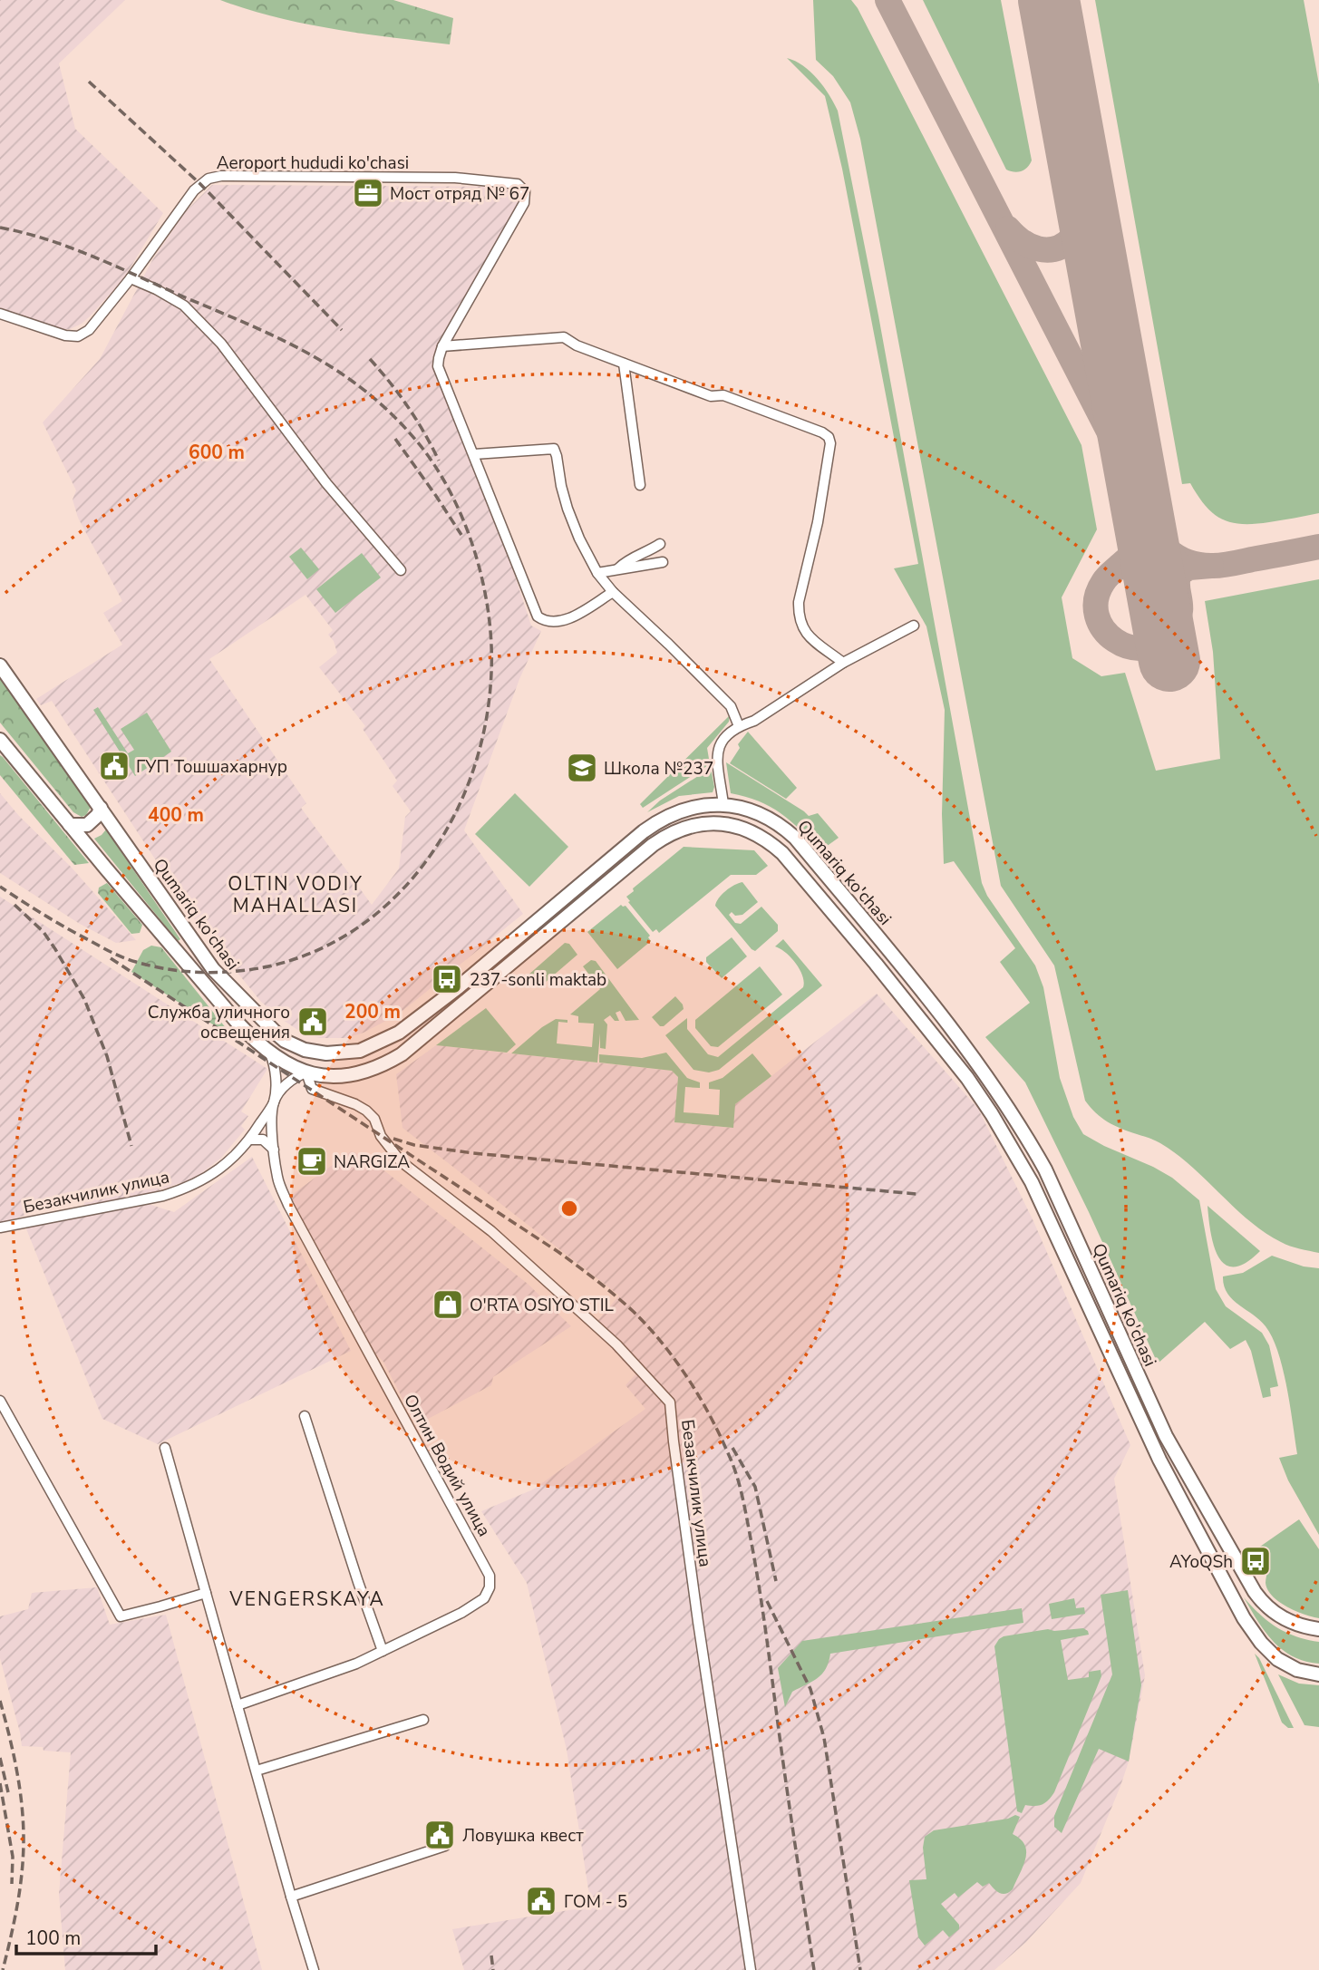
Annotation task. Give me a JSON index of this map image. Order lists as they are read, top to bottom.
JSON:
{
  "streets": {
    "main road": ["Qumariq ko'chasi"],
    "street": ["Aeroport hududi ko'chasi", "Безакчилик улица", "Олтин Водий улица"]
  },
  "crossings": [
    ["Qumariq ko'chasi", "Безакчилик улица"],
    ["Qumariq ko'chasi", "Олтин Водий улица"],
    ["Безакчилик улица", "Олтин Водий улица"]
  ],
  "districts": ["OLTIN VODIY MAHALLASI", "VENGERSKAYA"],
  "places": {
    "office": ["Мост отряд № 67"],
    "public building": [
      "ГУП Тошшахарнур",
      "Служба уличного освещения",
      "Ловушка квест",
      "ГОМ - 5"
    ],
    "school or university": ["Школа №237"],
    "bus stop": ["237-sonli maktab", "AYoQSh"],
    "cafe": ["NARGIZA"],
    "shop": ["O'RTA OSIYO STIL"]
  },
  "scale_bar": "100 m",
  "rings": ["600 m", "400 m", "200 m"]
}
